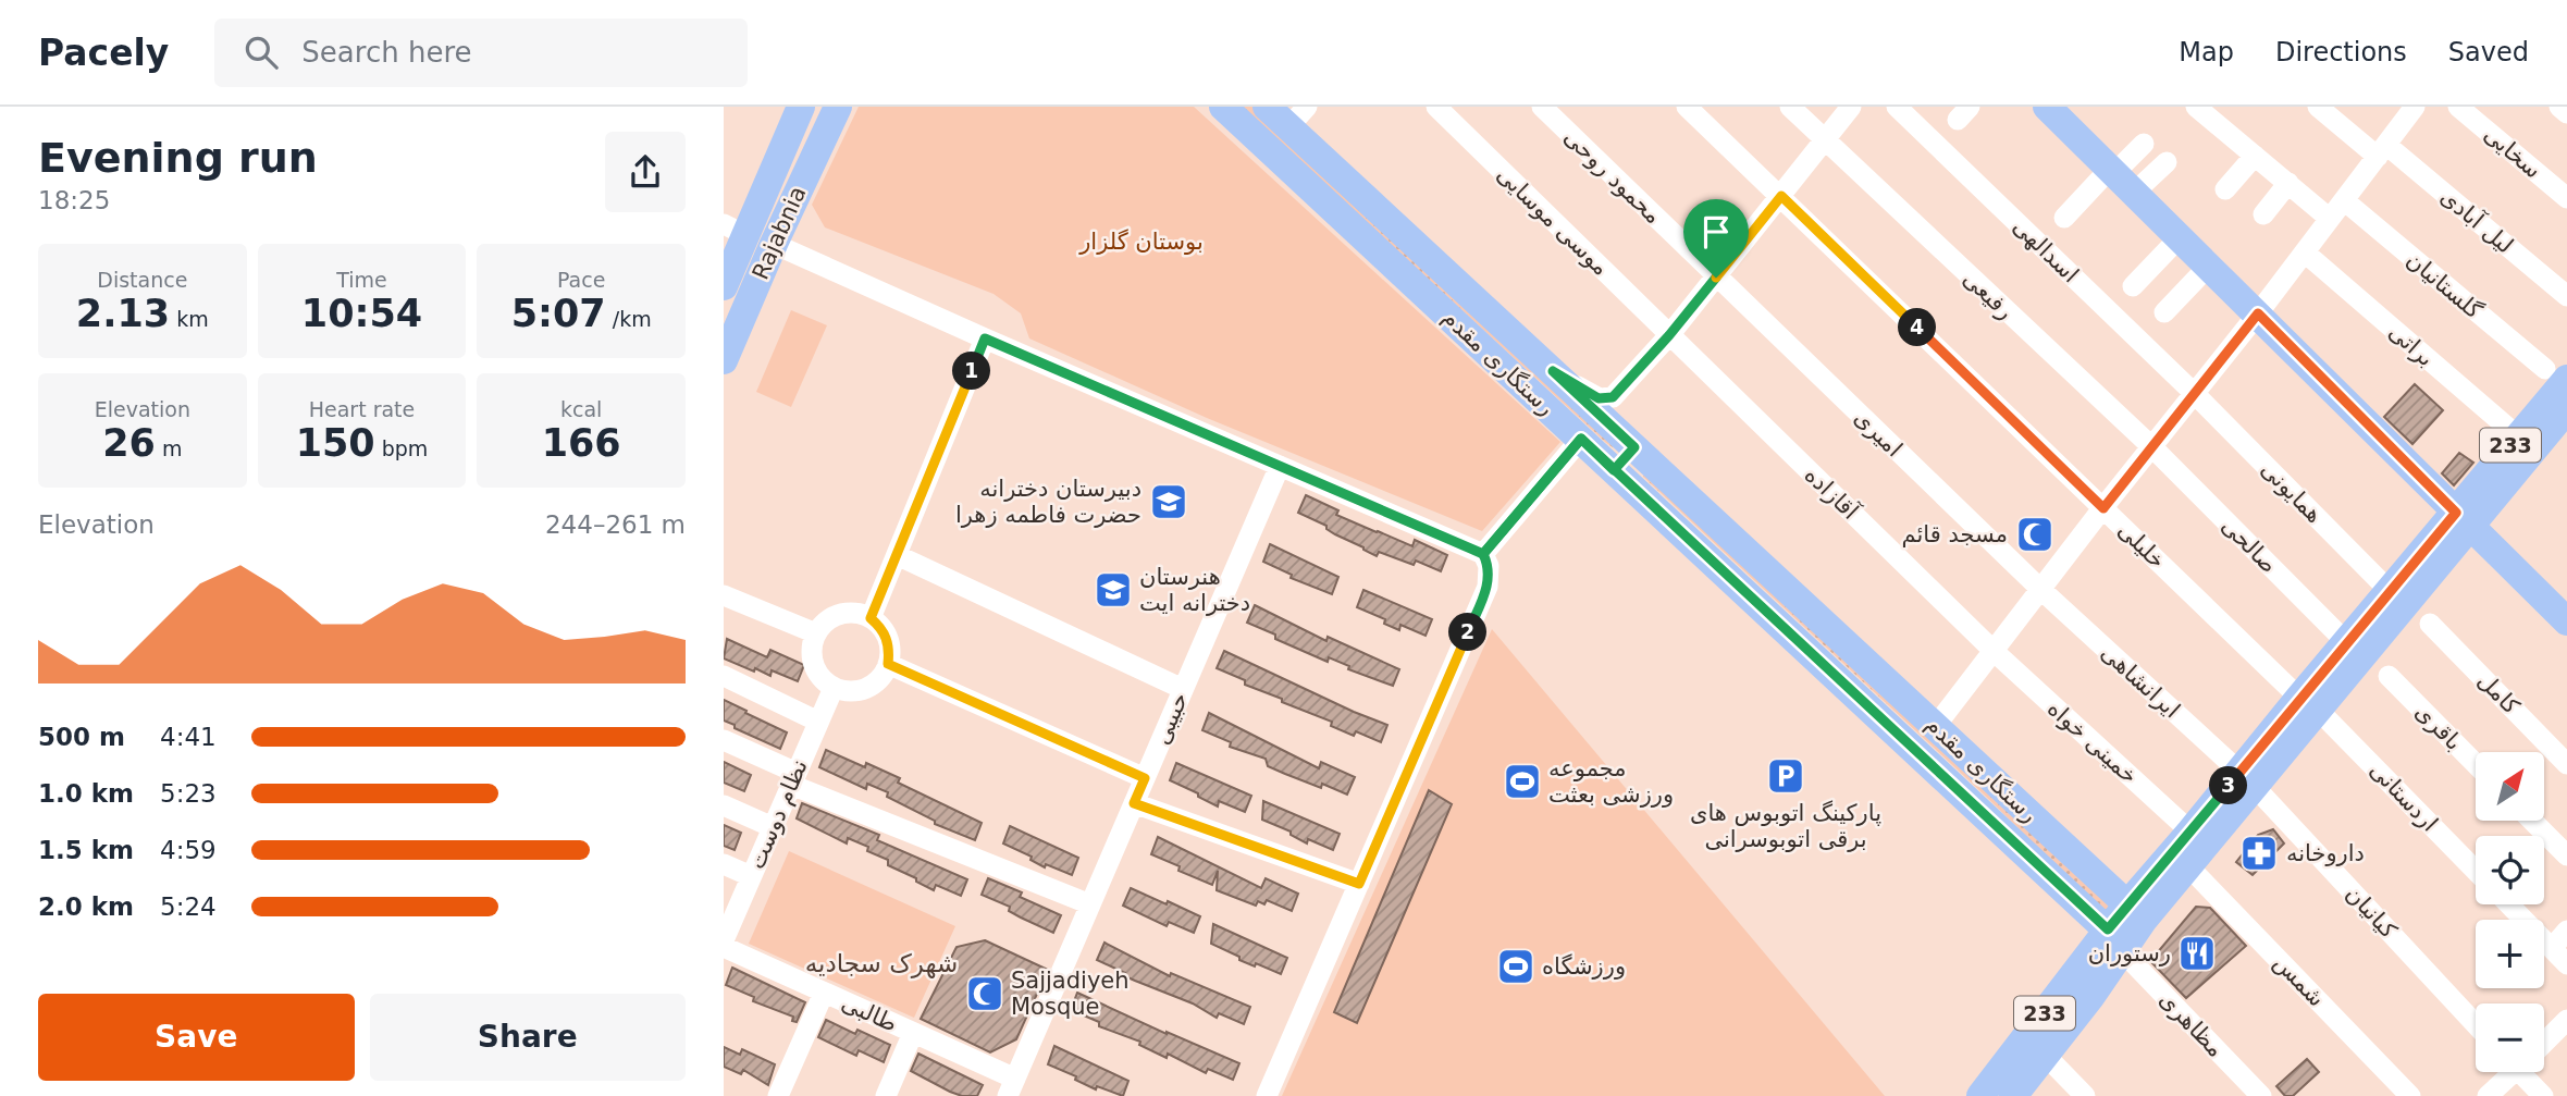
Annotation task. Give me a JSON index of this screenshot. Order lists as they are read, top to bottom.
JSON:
{
  "streets": {
    "main road": ["Rajabnia", "رستگاری مقدم", "233"],
    "street": [
      "سخایی",
      "محمود روحی",
      "موسی موسایی",
      "لیل آبادی",
      "اسدالهی",
      "گلستانیان",
      "رفیعی",
      "براتی",
      "امیری",
      "همایونی",
      "آقازاده",
      "خلیلی",
      "صالحی",
      "ایرانشاهی",
      "کامل",
      "حبیبی",
      "باقری",
      "خمینی خواه",
      "اردستانی",
      "نظام دوست",
      "کیانیان",
      "شمس",
      "طالبی",
      "مظاهری"
    ]
  },
  "crossings": [
    ["محمود روحی", "امیری"],
    ["موسی موسایی", "آقازاده"],
    ["اسدالهی", "همایونی"],
    ["گلستانیان", "233"],
    ["رفیعی", "صالحی"],
    ["براتی", "233"],
    ["رستگاری مقدم", "233"],
    ["رستگاری مقدم", "مظاهری"],
    ["امیری", "ایرانشاهی"],
    ["233", "همایونی"],
    ["233", "خلیلی"],
    ["233", "صالحی"],
    ["233", "ایرانشاهی"],
    ["233", "خمینی خواه"],
    ["233", "اردستانی"],
    ["233", "کیانیان"],
    ["233", "شمس"],
    ["233", "مظاهری"],
    ["آقازاده", "خمینی خواه"],
    ["خلیلی", "اردستانی"],
    ["ایرانشاهی", "کیانیان"],
    ["حبیبی", "طالبی"],
    ["نظام دوست", "طالبی"]
  ],
  "districts": ["شهرک سجادیه"],
  "parks": ["بوستان گلزار"],
  "places": {
    "school or university": ["دبیرستان دخترانه حضرت فاطمه زهرا", "هنرستان دخترانه ایت"],
    "mosque": ["مسجد قائم", "Sajjadiyeh Mosque"],
    "parking": ["پارکینگ اتوبوس های برقی اتوبوسرانی"],
    "sports": ["مجموعه ورزشی بعثت", "ورزشگاه"],
    "pharmacy": ["داروخانه"],
    "restaurant": ["رستوران"]
  },
  "north": "top right",
  "page": {
    "header": "Pacely",
    "search": "Search here",
    "nav": ["Map", "Directions", "Saved"],
    "heading": ["Evening run", "18:25"],
    "stats": [
      ["Distance", "2.13 km"],
      ["Time", "10:54"],
      ["Pace", "5:07 /km"],
      ["Elevation", "26 m"],
      ["Heart rate", "150 bpm"],
      ["kcal", "166"]
    ],
    "pins": [
      "4",
      "1",
      "2",
      "3"
    ],
    "chart": ["Elevation", "244–261 m"],
    "list": [
      {
        "name": "500 m",
        "note": "4:41"
      },
      {
        "name": "1.0 km",
        "note": "5:23"
      },
      {
        "name": "1.5 km",
        "note": "4:59"
      },
      {
        "name": "2.0 km",
        "note": "5:24"
      }
    ],
    "map_buttons": ["+", "−"],
    "buttons": ["Save", "Share"]
  }
}
